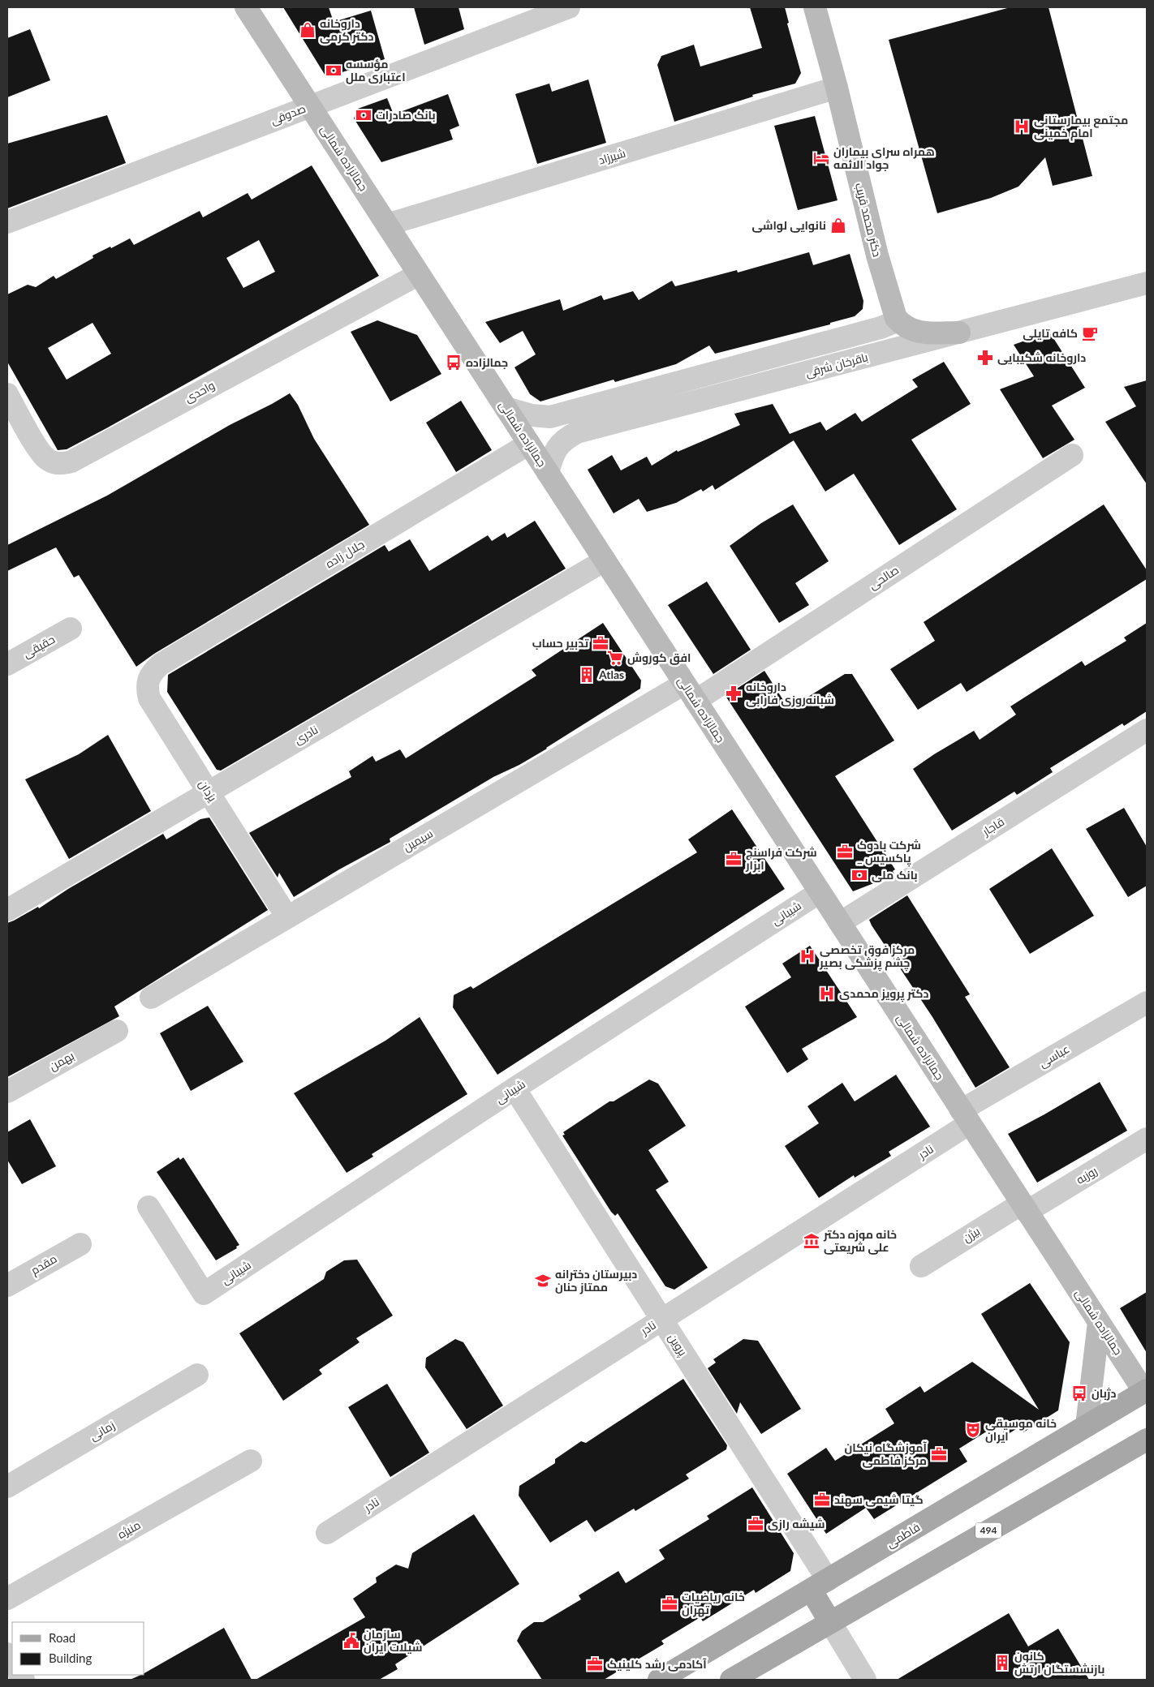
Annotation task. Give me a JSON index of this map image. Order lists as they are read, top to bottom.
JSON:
{
  "streets": {
    "main road": [
      "جمالزاده شمالی",
      "دکتر محمد قریب",
      "494",
      "فاطمی"
    ],
    "street": [
      "صدوقی",
      "شیرزاد",
      "باقرخان شرقی",
      "واحدی",
      "جلال زاده",
      "صالحی",
      "حقیقی",
      "نادری",
      "یزدان",
      "قاجار",
      "سیمین",
      "شیبانی",
      "عباسی",
      "بهمن",
      "نادر",
      "روزبه",
      "بیژن",
      "مقدم",
      "پروین",
      "زمانی",
      "منیژه"
    ]
  },
  "crossings": [
    ["صدوقی", "جمالزاده شمالی"],
    ["شیرزاد", "جمالزاده شمالی"],
    ["شیرزاد", "دکتر محمد قریب"],
    ["جمالزاده شمالی", "باقرخان شرقی"],
    ["جمالزاده شمالی", "واحدی"],
    ["جمالزاده شمالی", "جلال زاده"],
    ["جمالزاده شمالی", "صالحی"],
    ["جمالزاده شمالی", "نادری"],
    ["جمالزاده شمالی", "قاجار"],
    ["جمالزاده شمالی", "سیمین"],
    ["جمالزاده شمالی", "شیبانی"],
    ["جمالزاده شمالی", "عباسی"],
    ["جمالزاده شمالی", "نادر"],
    ["جمالزاده شمالی", "روزبه"],
    ["جمالزاده شمالی", "بیژن"],
    ["جمالزاده شمالی", "فاطمی"],
    ["جلال زاده", "یزدان"],
    ["صالحی", "سیمین"],
    ["نادری", "یزدان"],
    ["یزدان", "سیمین"],
    ["شیبانی", "پروین"],
    ["عباسی", "نادر"],
    ["نادر", "پروین"],
    ["روزبه", "بیژن"],
    ["پروین", "فاطمی"]
  ],
  "places": {
    "shop": ["داروخانه دکتر کرمی", "نانوایی لواشی"],
    "bank": ["مؤسسه اعتباری ملل", "بانک صادرات", "بانک ملی"],
    "hospital": ["مجتمع بیمارستانی امام خمینی", "مرکز فوق تخصصی چشم پزشکی بصیر", "دکتر پرویز محمدی"],
    "hotel": ["همراه سرای بیماران جواد الائمه"],
    "cafe": ["کافه تایلی"],
    "pharmacy": ["داروخانه شکیبایی", "داروخانه شبانه‌روزی فارابی"],
    "bus stop": ["جمالزاده", "دژبان"],
    "office": [
      "تدبیر حساب",
      "شرکت بادوک _ پاکسیس",
      "شرکت فراسنج ابزار",
      "آموزشگاه نیکان مرکز فاطمی",
      "گیتا شیمی سهند",
      "شیشه رازی",
      "خانه ریاضیات تهران",
      "آکادمی رشد کلینیک"
    ],
    "supermarket": ["افق کوروش"],
    "building": ["Atlas", "کانون بازنشستگان ارتش"],
    "museum": ["خانه موزه دکتر علی شریعتی"],
    "school or university": ["دبیرستان دخترانه ممتاز حنان"],
    "theatre": ["خانه موسیقی ایران"],
    "public building": ["سازمان شیلات ایران"]
  },
  "legend": ["Road", "Building"]
}
